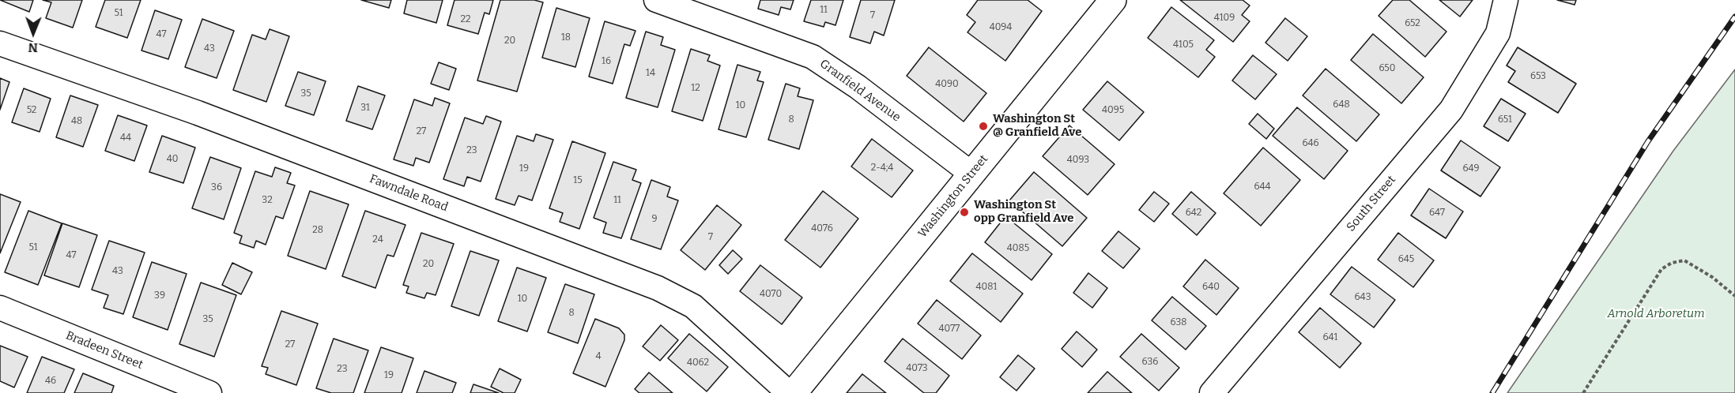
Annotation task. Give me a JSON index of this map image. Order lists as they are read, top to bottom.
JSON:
{
  "streets": {
    "main road": ["Washington Street"],
    "street": [
      "Granfield Avenue",
      "Fawndale Road",
      "South Street",
      "Bradeen Street"
    ]
  },
  "crossings": [
    ["Granfield Avenue", "Washington Street"]
  ],
  "parks": ["Arnold Arboretum"],
  "places": ["Washington St @ Granfield Ave", "Washington St opp Granfield Ave"],
  "house_numbers": [
    "11",
    "51",
    "7",
    "4109",
    "22",
    "652",
    "4094",
    "47",
    "18",
    "20",
    "4105",
    "43",
    "16",
    "650",
    "14",
    "653",
    "4090",
    "12",
    "35",
    "648",
    "10",
    "31",
    "52",
    "4095",
    "8",
    "651",
    "48",
    "27",
    "44",
    "646",
    "23",
    "40",
    "4093",
    "2-4;4",
    "19",
    "649",
    "15",
    "644",
    "36",
    "32",
    "11",
    "642",
    "647",
    "9",
    "4076",
    "28",
    "7",
    "24",
    "51",
    "4085",
    "47",
    "645",
    "20",
    "43",
    "4081",
    "640",
    "4070",
    "39",
    "643",
    "10",
    "8",
    "35",
    "638",
    "4077",
    "641",
    "27",
    "4",
    "636",
    "4062",
    "4073",
    "23",
    "19",
    "46"
  ],
  "north": "bottom"
}
